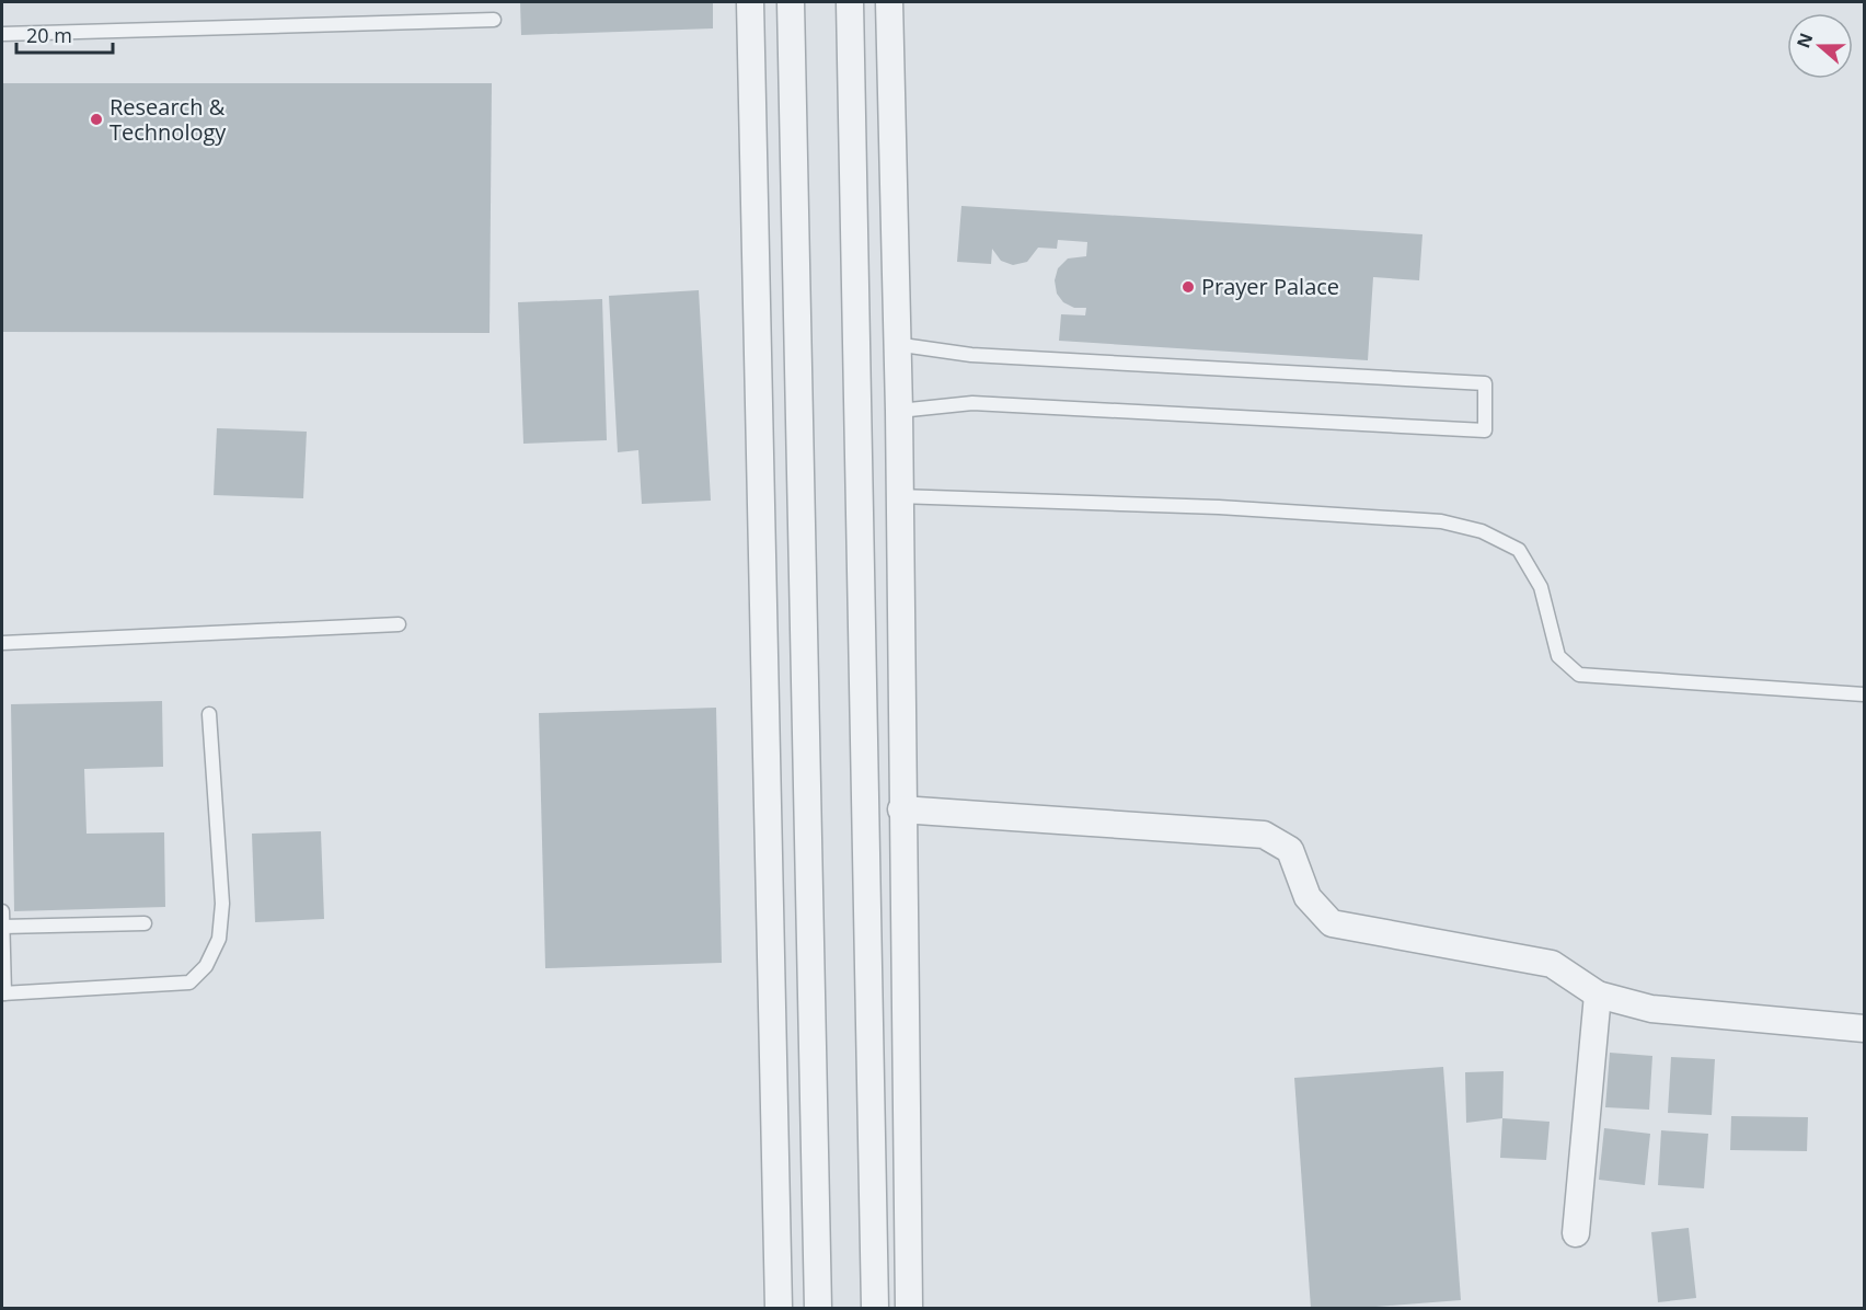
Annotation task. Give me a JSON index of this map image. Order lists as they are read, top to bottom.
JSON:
{
  "places": ["Research & Technology", "Prayer Palace"],
  "scale_bar": "20 m",
  "north": "left"
}
